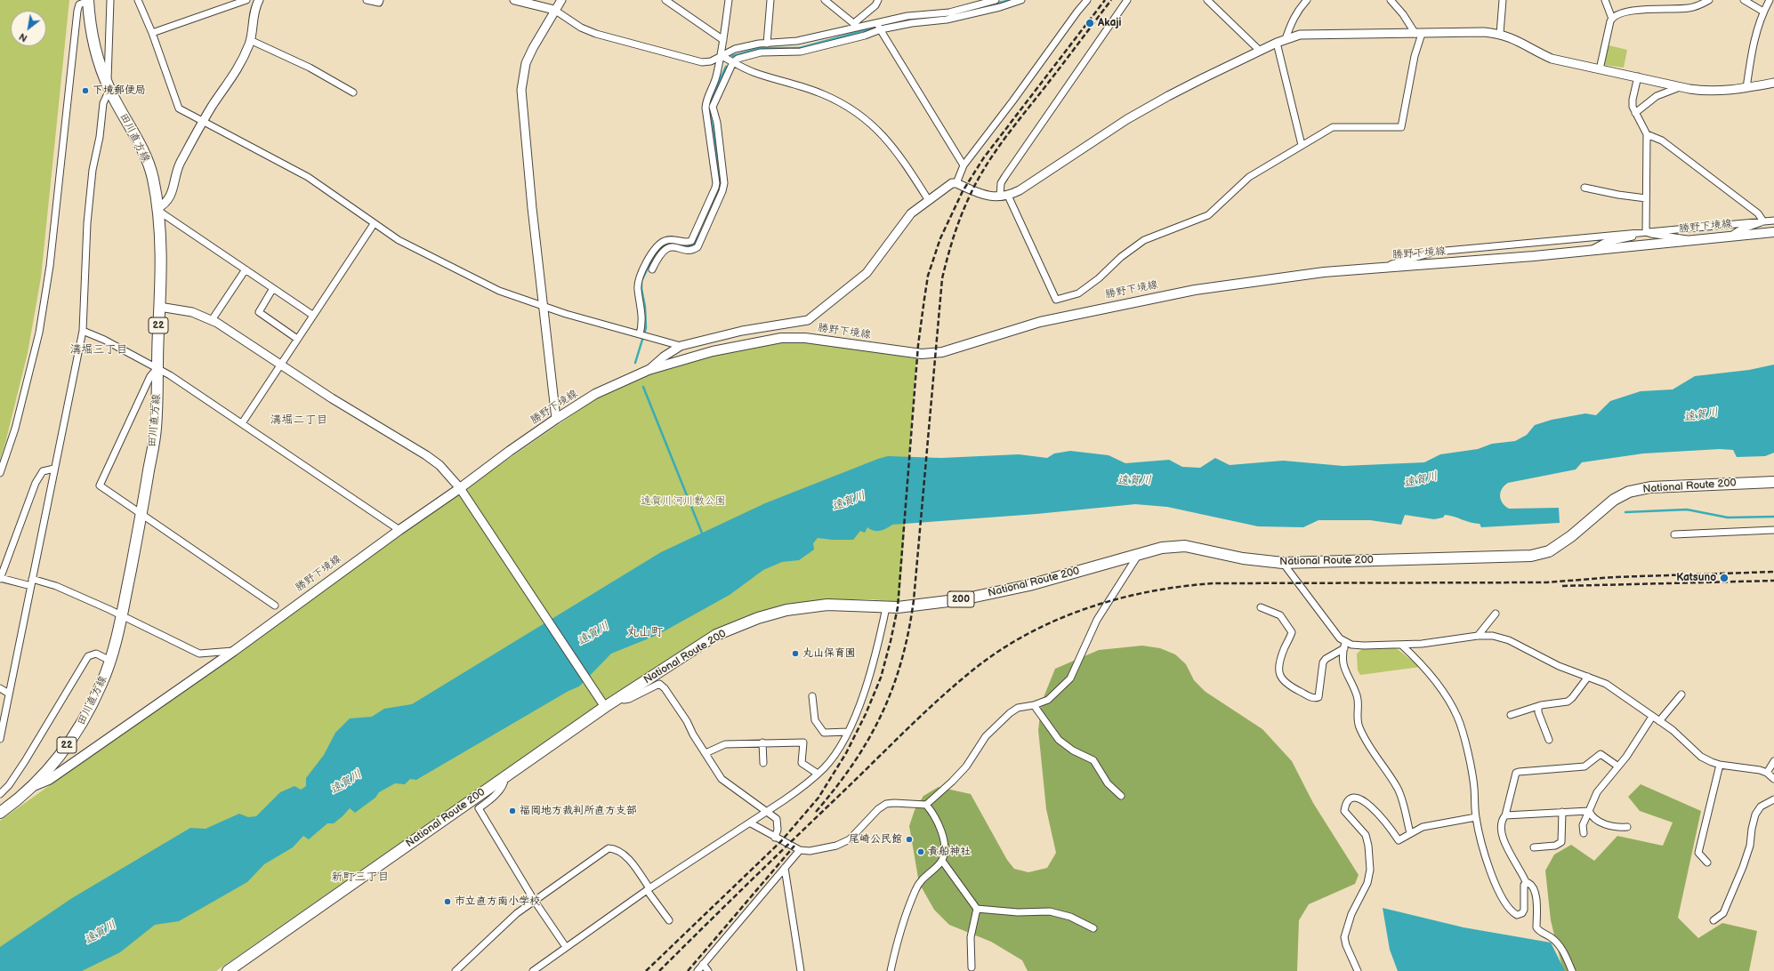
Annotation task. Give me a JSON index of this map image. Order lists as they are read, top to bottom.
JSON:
{
  "streets": {
    "main road": [
      "田川直方線",
      "勝野下境線",
      "22",
      "National Route 200",
      "200"
    ]
  },
  "crossings": [
    ["田川直方線", "勝野下境線"]
  ],
  "districts": [
    "溝堀三丁目",
    "溝堀二丁目",
    "丸山町",
    "新町三丁目"
  ],
  "water": ["遠賀川"],
  "parks": ["遠賀川河川敷公園"],
  "places": [
    "Akaji",
    "下境郵便局",
    "Katsuno",
    "丸山保育園",
    "福岡地方裁判所直方支部",
    "尾崎公民館",
    "貴船神社",
    "市立直方南小学校"
  ],
  "north": "bottom left"
}
